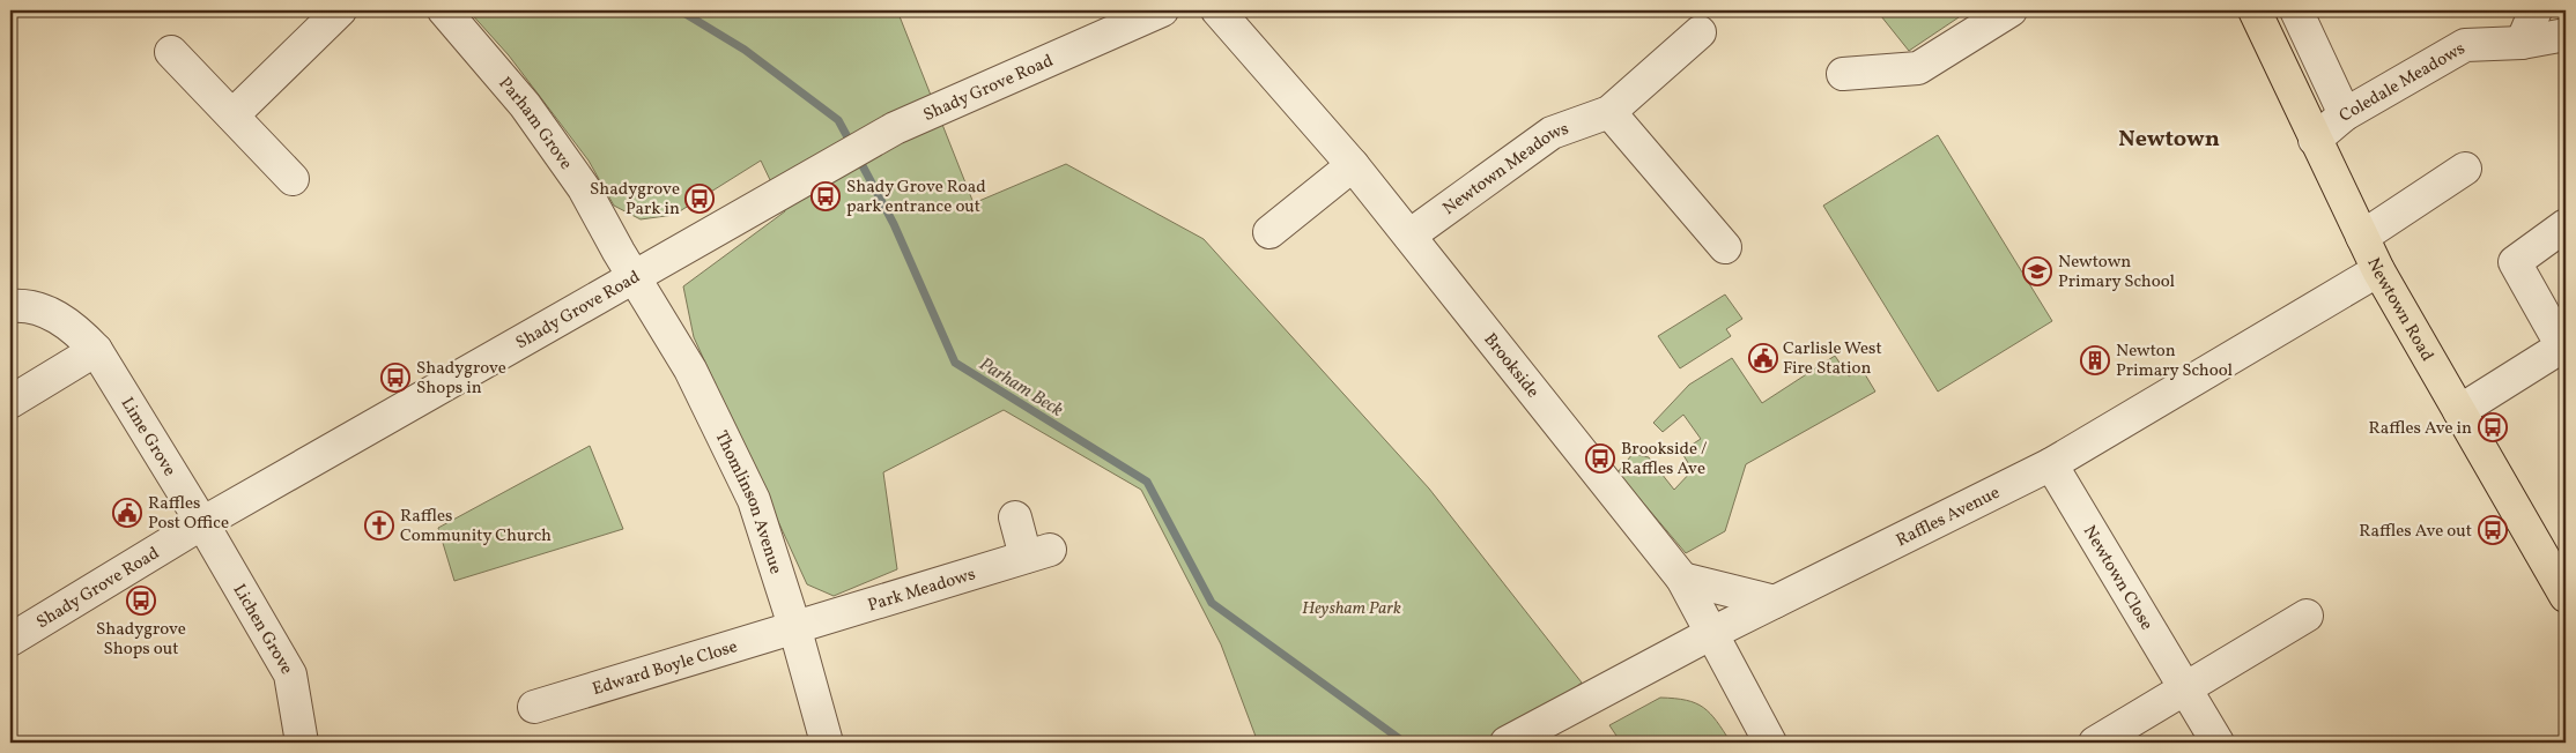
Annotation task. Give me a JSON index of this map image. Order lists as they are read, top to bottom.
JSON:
{
  "streets": {
    "main road": ["Newtown Road"],
    "street": [
      "Coledale Meadows",
      "Shady Grove Road",
      "Parham Grove",
      "Newtown Meadows",
      "Brookside",
      "Lime Grove",
      "Thomlinson Avenue",
      "Raffles Avenue",
      "Newtown Close",
      "Park Meadows",
      "Lichen Grove",
      "Edward Boyle Close"
    ]
  },
  "crossings": [
    ["Coledale Meadows", "Newtown Road"],
    ["Shady Grove Road", "Parham Grove"],
    ["Shady Grove Road", "Lime Grove"],
    ["Shady Grove Road", "Thomlinson Avenue"],
    ["Shady Grove Road", "Lichen Grove"],
    ["Parham Grove", "Thomlinson Avenue"],
    ["Newtown Meadows", "Brookside"],
    ["Newtown Road", "Raffles Avenue"],
    ["Brookside", "Raffles Avenue"],
    ["Lime Grove", "Lichen Grove"],
    ["Thomlinson Avenue", "Park Meadows"],
    ["Thomlinson Avenue", "Edward Boyle Close"],
    ["Raffles Avenue", "Newtown Close"],
    ["Park Meadows", "Edward Boyle Close"]
  ],
  "districts": ["Newtown"],
  "water": ["Parham Beck"],
  "parks": ["Heysham Park"],
  "places": {
    "bus stop": [
      "Shady Grove Road park entrance out",
      "Shadygrove Park in",
      "Shadygrove Shops in",
      "Raffles Ave in",
      "Brookside / Raffles Ave",
      "Raffles Ave out",
      "Shadygrove Shops out"
    ],
    "school or university": ["Newtown Primary School"],
    "public building": ["Carlisle West Fire Station", "Raffles Post Office"],
    "building": ["Newton Primary School"],
    "church": ["Raffles Community Church"]
  }
}
